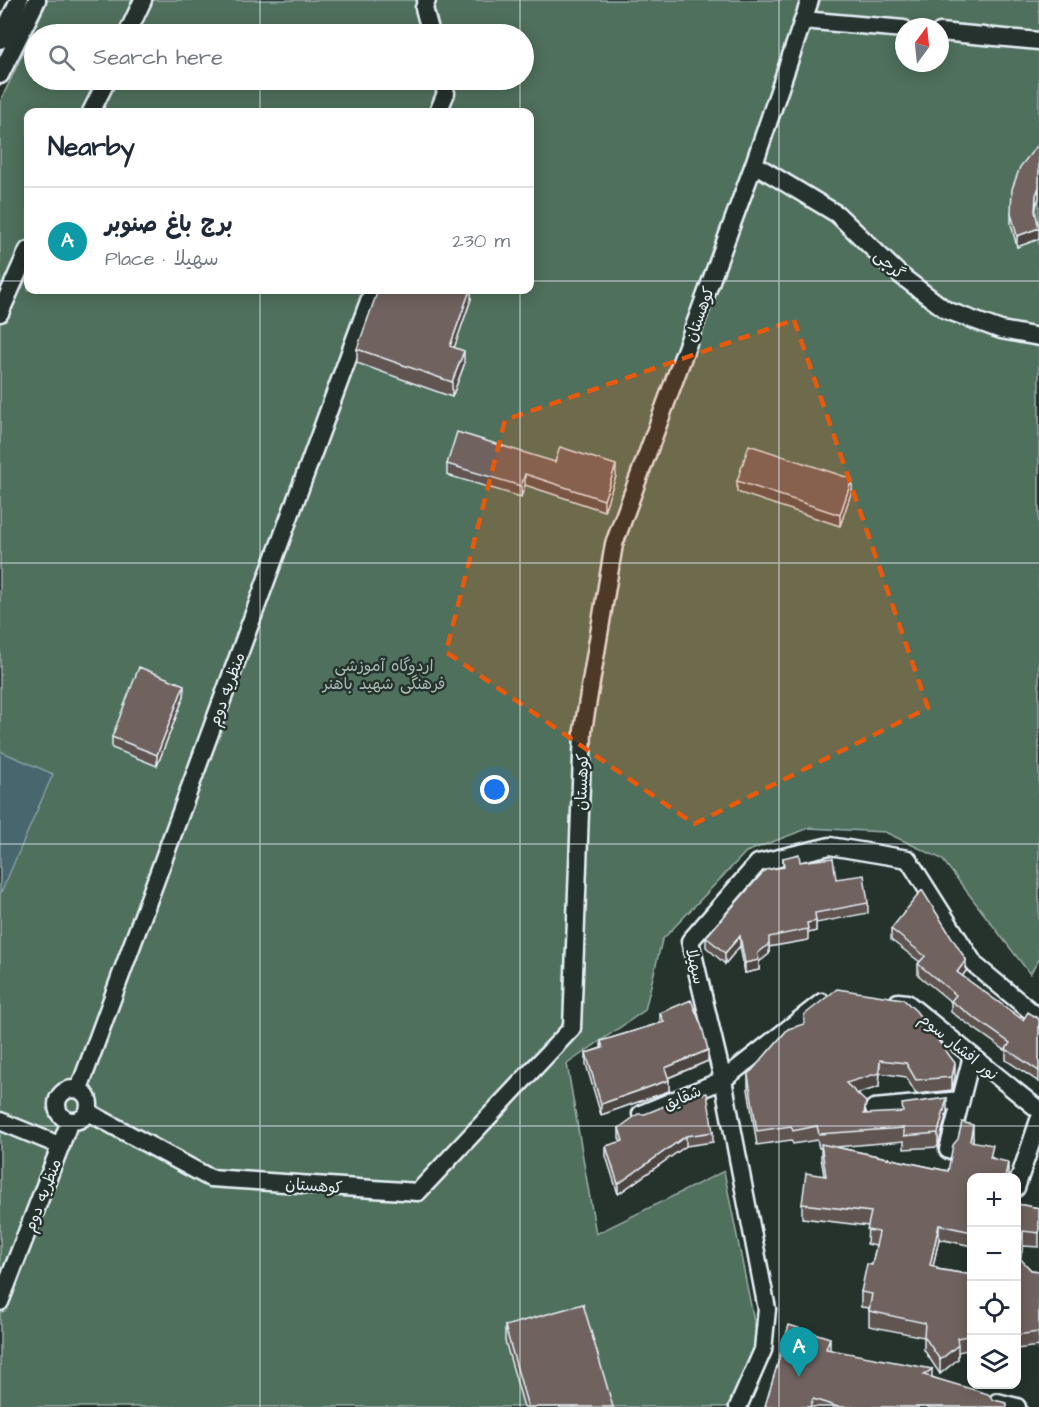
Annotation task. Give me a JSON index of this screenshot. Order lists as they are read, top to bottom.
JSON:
{
  "streets": {
    "street": [
      "گرجی",
      "کوهستان",
      "منظریه دوم",
      "سهیلا",
      "نور افشار سوم",
      "شقایق"
    ]
  },
  "crossings": [
    ["گرجی", "کوهستان"],
    ["کوهستان", "منظریه دوم"],
    ["سهیلا", "شقایق"]
  ],
  "parks": ["اردوگاه آموزشی فرهنگی شهید باهنر"],
  "north": "top",
  "page": {
    "search": "Search here",
    "heading": "Nearby",
    "list": [
      {
        "mark": "A",
        "name": "برج باغ صنوبر",
        "note": "Place · سهیلا",
        "value": "230 m"
      }
    ],
    "map_buttons": ["+", "−"],
    "pins": "A"
  }
}
